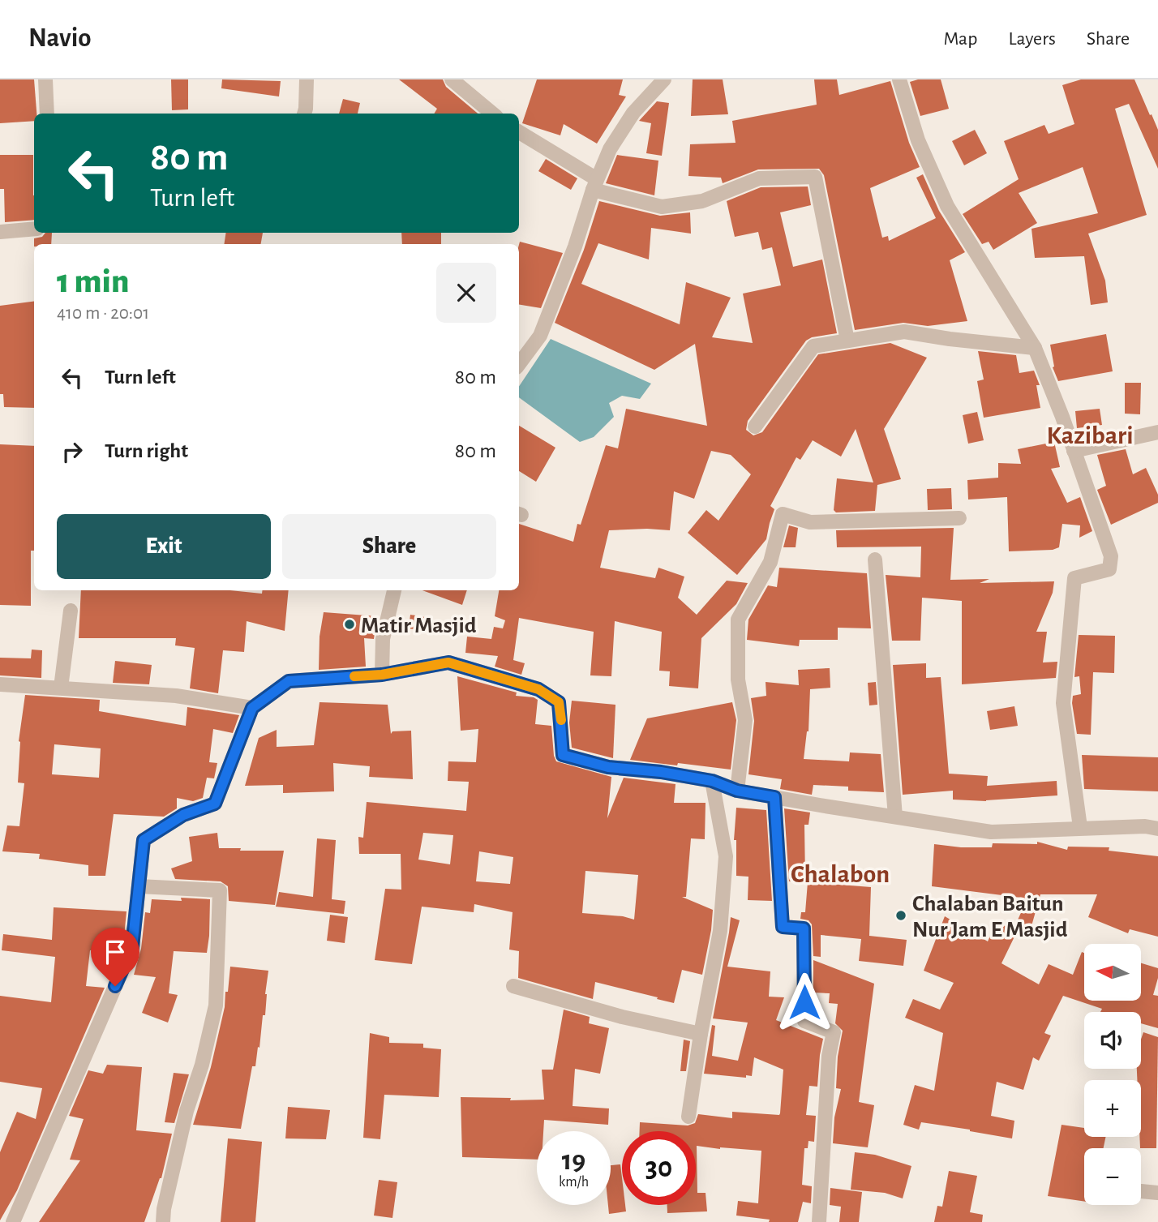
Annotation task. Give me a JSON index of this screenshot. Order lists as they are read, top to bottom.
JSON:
{
  "districts": ["Kazibari", "Chalabon"],
  "places": ["Matir Masjid", "Chalaban Baitun Nur Jam E Masjid"],
  "north": "left",
  "page": {
    "header": "Navio",
    "nav": ["Map", "Layers", "Share"],
    "turn": ["80 m", "Turn left"],
    "heading": ["1 min", "410 m · 20:01"],
    "list": [
      {
        "name": "Turn left",
        "value": "80 m"
      },
      {
        "name": "Turn right",
        "value": "80 m"
      }
    ],
    "buttons": ["Exit", "Share"],
    "map_buttons": ["+", "−"],
    "speed": "19 km/h",
    "limit": "30"
  }
}
